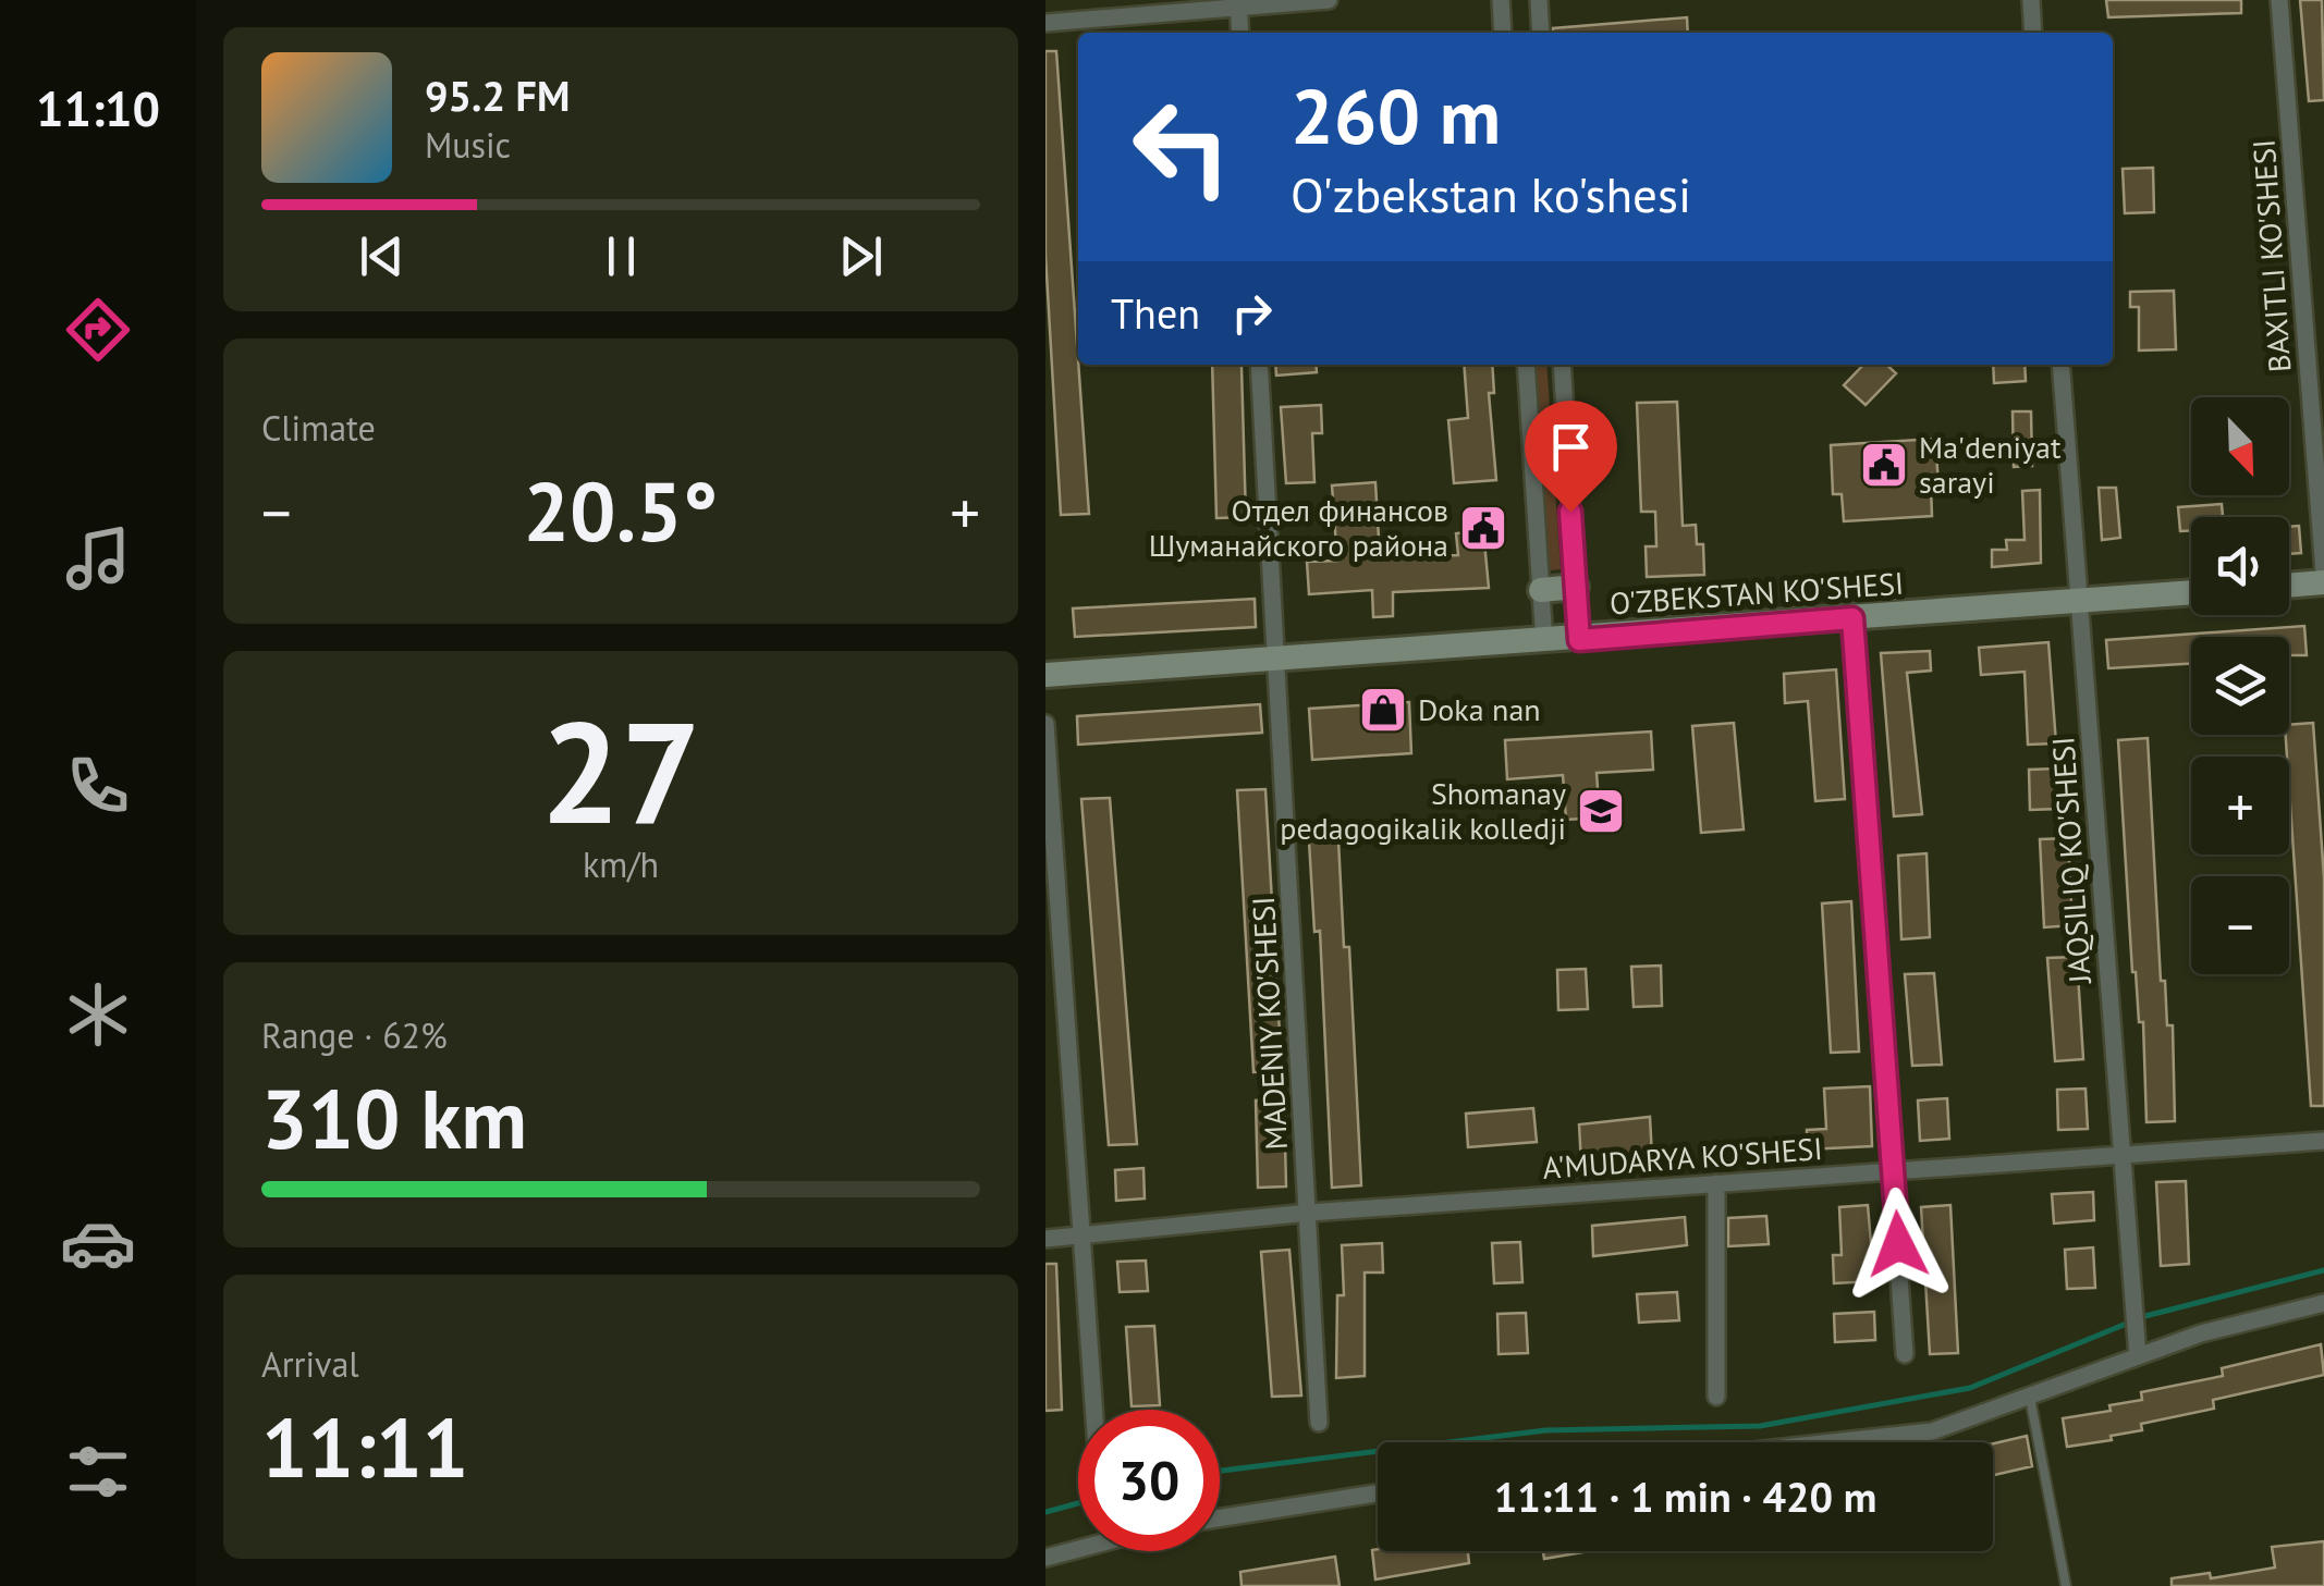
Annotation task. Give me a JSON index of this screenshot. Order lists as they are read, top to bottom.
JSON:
{
  "streets": {
    "main road": ["O'ZBEKSTAN KO'SHESI"],
    "street": [
      "BAXITLI KO'SHESI",
      "JAQSILIQ KO'SHESI",
      "MADENIY KO'SHESI",
      "A'MUDARYA KO'SHESI"
    ]
  },
  "crossings": [
    ["O'ZBEKSTAN KO'SHESI", "JAQSILIQ KO'SHESI"],
    ["O'ZBEKSTAN KO'SHESI", "MADENIY KO'SHESI"],
    ["JAQSILIQ KO'SHESI", "A'MUDARYA KO'SHESI"],
    ["MADENIY KO'SHESI", "A'MUDARYA KO'SHESI"]
  ],
  "places": {
    "public building": ["Ma'deniyat sarayi", "Отдел финансов Шуманайского района"],
    "shop": ["Doka nan"],
    "school or university": ["Shomanay pedagogikalik kolledji"]
  },
  "north": "bottom right",
  "page": {
    "tabs": "11:10",
    "turn": ["260 m", "O'zbekstan ko'shesi"],
    "song": ["95.2 FM", "Music"],
    "then": "Then",
    "tile": [
      "Climate",
      ["27", "km/h"],
      ["Range · 62%", "310 km"],
      ["Arrival", "11:11"]
    ],
    "map_buttons": ["+", "−"],
    "heat": ["−", "20.5°", "+"],
    "limit": "30",
    "trip": "11:11 · 1 min · 420 m"
  }
}
